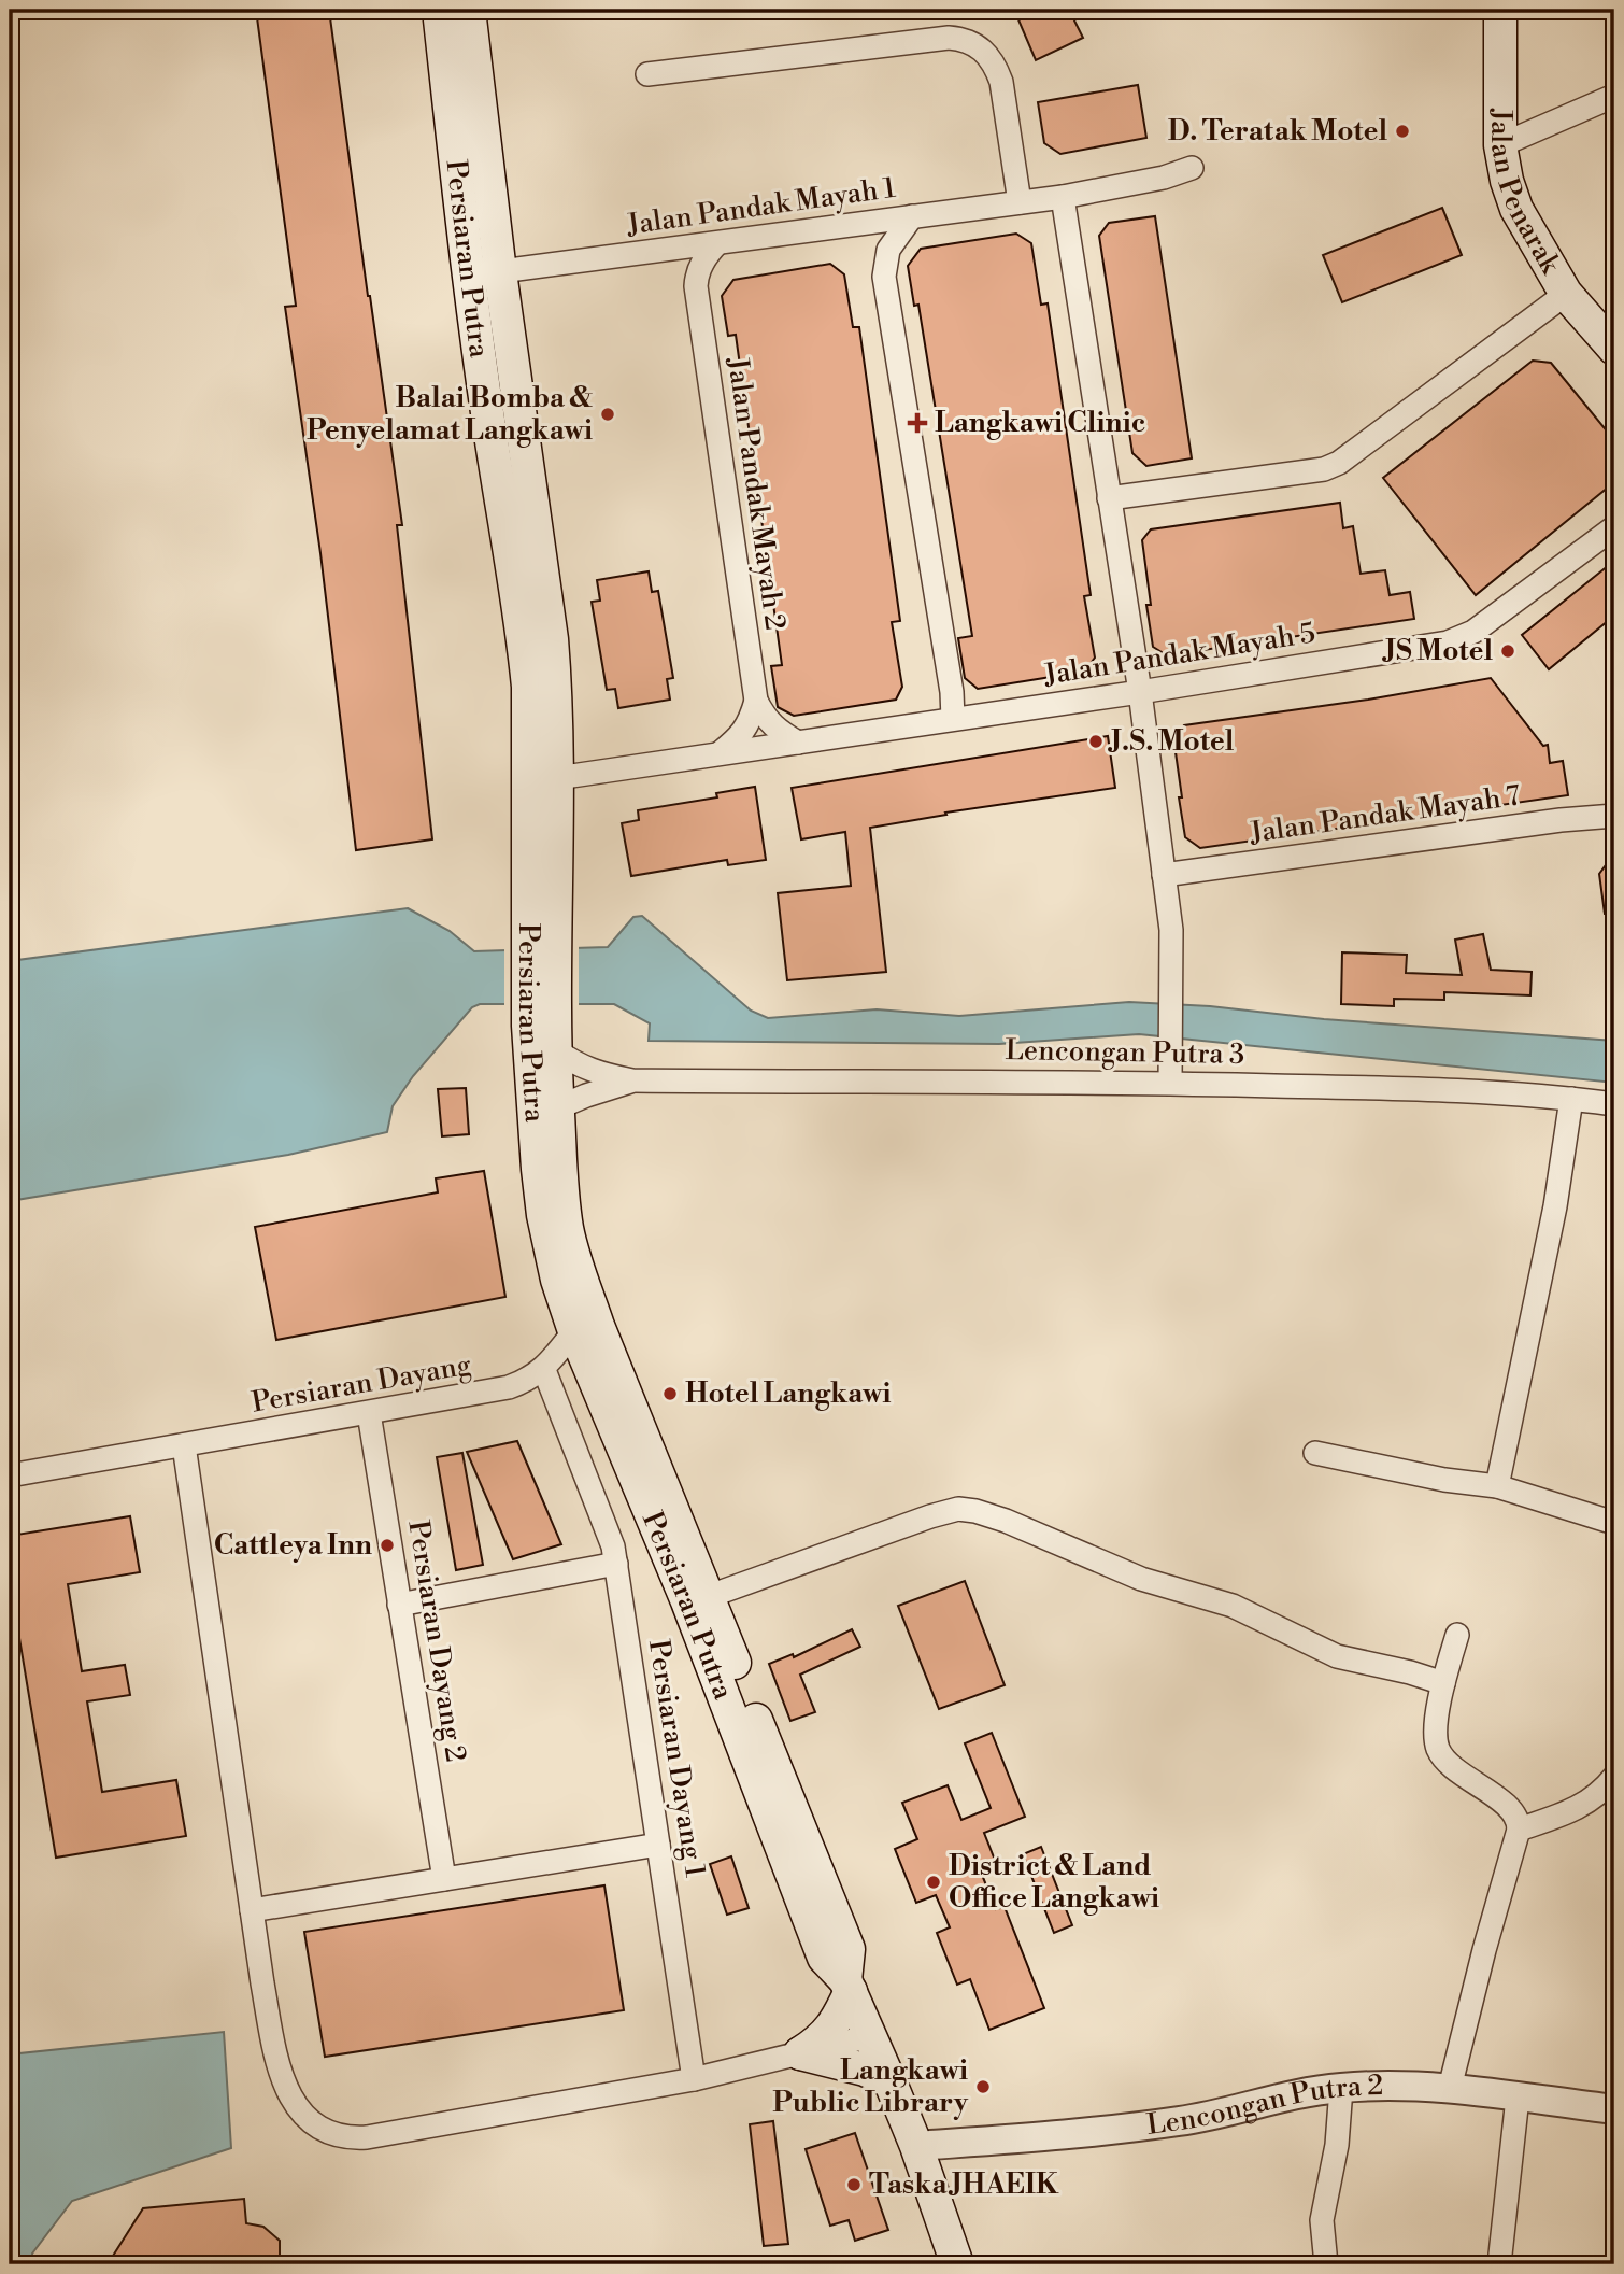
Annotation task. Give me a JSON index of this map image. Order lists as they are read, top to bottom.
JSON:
{
  "streets": {
    "main road": ["Jalan Penarak", "Persiaran Putra"],
    "street": [
      "Jalan Pandak Mayah 1",
      "Jalan Pandak Mayah 2",
      "Jalan Pandak Mayah 5",
      "Jalan Pandak Mayah 7",
      "Lencongan Putra 3",
      "Persiaran Dayang",
      "Persiaran Dayang 2",
      "Persiaran Dayang 1",
      "Lencongan Putra 2"
    ]
  },
  "crossings": [
    ["Jalan Pandak Mayah 1", "Persiaran Putra"],
    ["Jalan Pandak Mayah 1", "Jalan Pandak Mayah 2"],
    ["Persiaran Putra", "Jalan Pandak Mayah 5"],
    ["Persiaran Putra", "Lencongan Putra 2"],
    ["Jalan Pandak Mayah 2", "Jalan Pandak Mayah 5"],
    ["Persiaran Dayang", "Persiaran Dayang 2"],
    ["Persiaran Dayang", "Persiaran Dayang 1"]
  ],
  "places": {
    "other": [
      "D. Teratak Motel",
      "Balai Bomba & Penyelamat Langkawi",
      "JS Motel",
      "J.S. Motel",
      "Hotel Langkawi",
      "Cattleya Inn",
      "District & Land Office Langkawi",
      "Langkawi Public Library",
      "Taska JHAEIK"
    ],
    "health": ["Langkawi Clinic"]
  }
}
